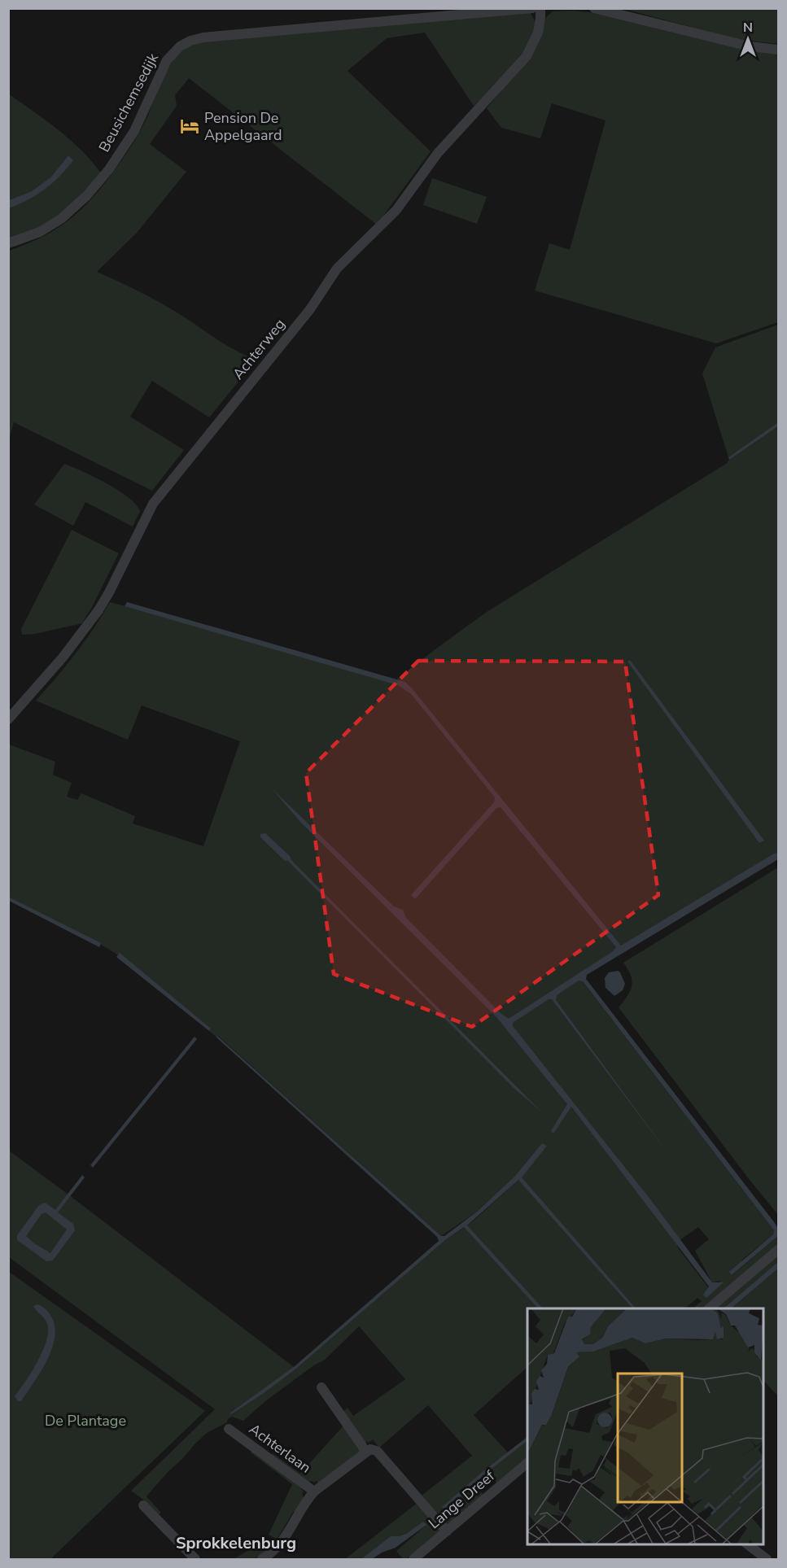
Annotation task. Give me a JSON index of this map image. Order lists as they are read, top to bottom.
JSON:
{
  "streets": {
    "street": [
      "Beusichemsedijk",
      "Achterweg",
      "Achterlaan",
      "Lange Dreef"
    ]
  },
  "districts": ["Sprokkelenburg"],
  "parks": ["De Plantage"],
  "places": {
    "hotel": ["Pension De Appelgaard"]
  },
  "north": "top"
}
